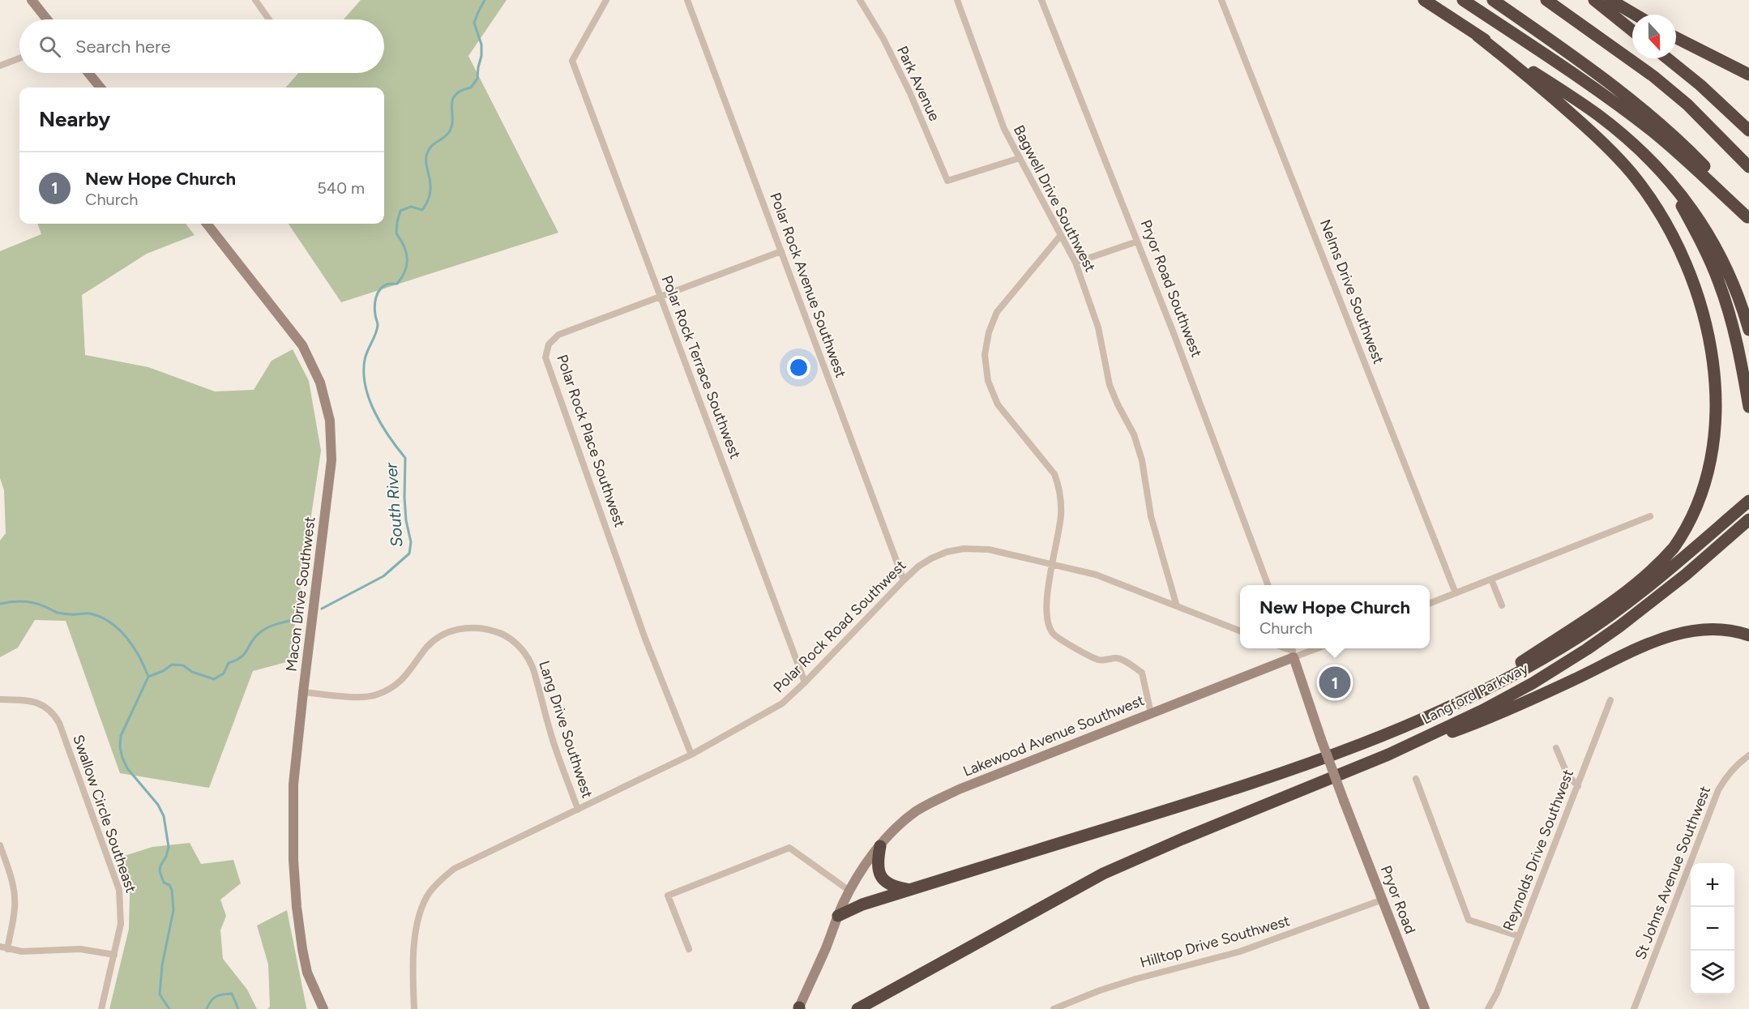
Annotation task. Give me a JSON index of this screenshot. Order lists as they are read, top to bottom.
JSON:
{
  "streets": {
    "highway": ["Langford Parkway"],
    "street": [
      "Park Avenue",
      "Bagwell Drive Southwest",
      "Polar Rock Avenue Southwest",
      "Pryor Road Southwest",
      "Nelms Drive Southwest",
      "Polar Rock Terrace Southwest",
      "Polar Rock Place Southwest",
      "Macon Drive Southwest",
      "Polar Rock Road Southwest",
      "Lang Drive Southwest",
      "Lakewood Avenue Southwest",
      "Swallow Circle Southeast",
      "Reynolds Drive Southwest",
      "St Johns Avenue Southwest",
      "Pryor Road",
      "Hilltop Drive Southwest"
    ]
  },
  "crossings": [
    ["Park Avenue", "Bagwell Drive Southwest"],
    ["Bagwell Drive Southwest", "Polar Rock Road Southwest"],
    ["Polar Rock Avenue Southwest", "Polar Rock Place Southwest"],
    ["Polar Rock Avenue Southwest", "Polar Rock Road Southwest"],
    ["Polar Rock Terrace Southwest", "Polar Rock Place Southwest"],
    ["Polar Rock Terrace Southwest", "Polar Rock Road Southwest"],
    ["Polar Rock Place Southwest", "Polar Rock Road Southwest"],
    ["Macon Drive Southwest", "Lang Drive Southwest"],
    ["Polar Rock Road Southwest", "Lang Drive Southwest"],
    ["Langford Parkway", "Lakewood Avenue Southwest"],
    ["Lakewood Avenue Southwest", "Pryor Road"],
    ["Pryor Road", "Hilltop Drive Southwest"]
  ],
  "water": ["South River"],
  "north": "bottom",
  "page": {
    "search": "Search here",
    "heading": "Nearby",
    "list": [
      {
        "mark": "1",
        "name": "New Hope Church",
        "note": "Church",
        "value": "540 m"
      }
    ],
    "popup": ["New Hope Church", "Church"],
    "pins": "1",
    "map_buttons": ["+", "−"]
  }
}
